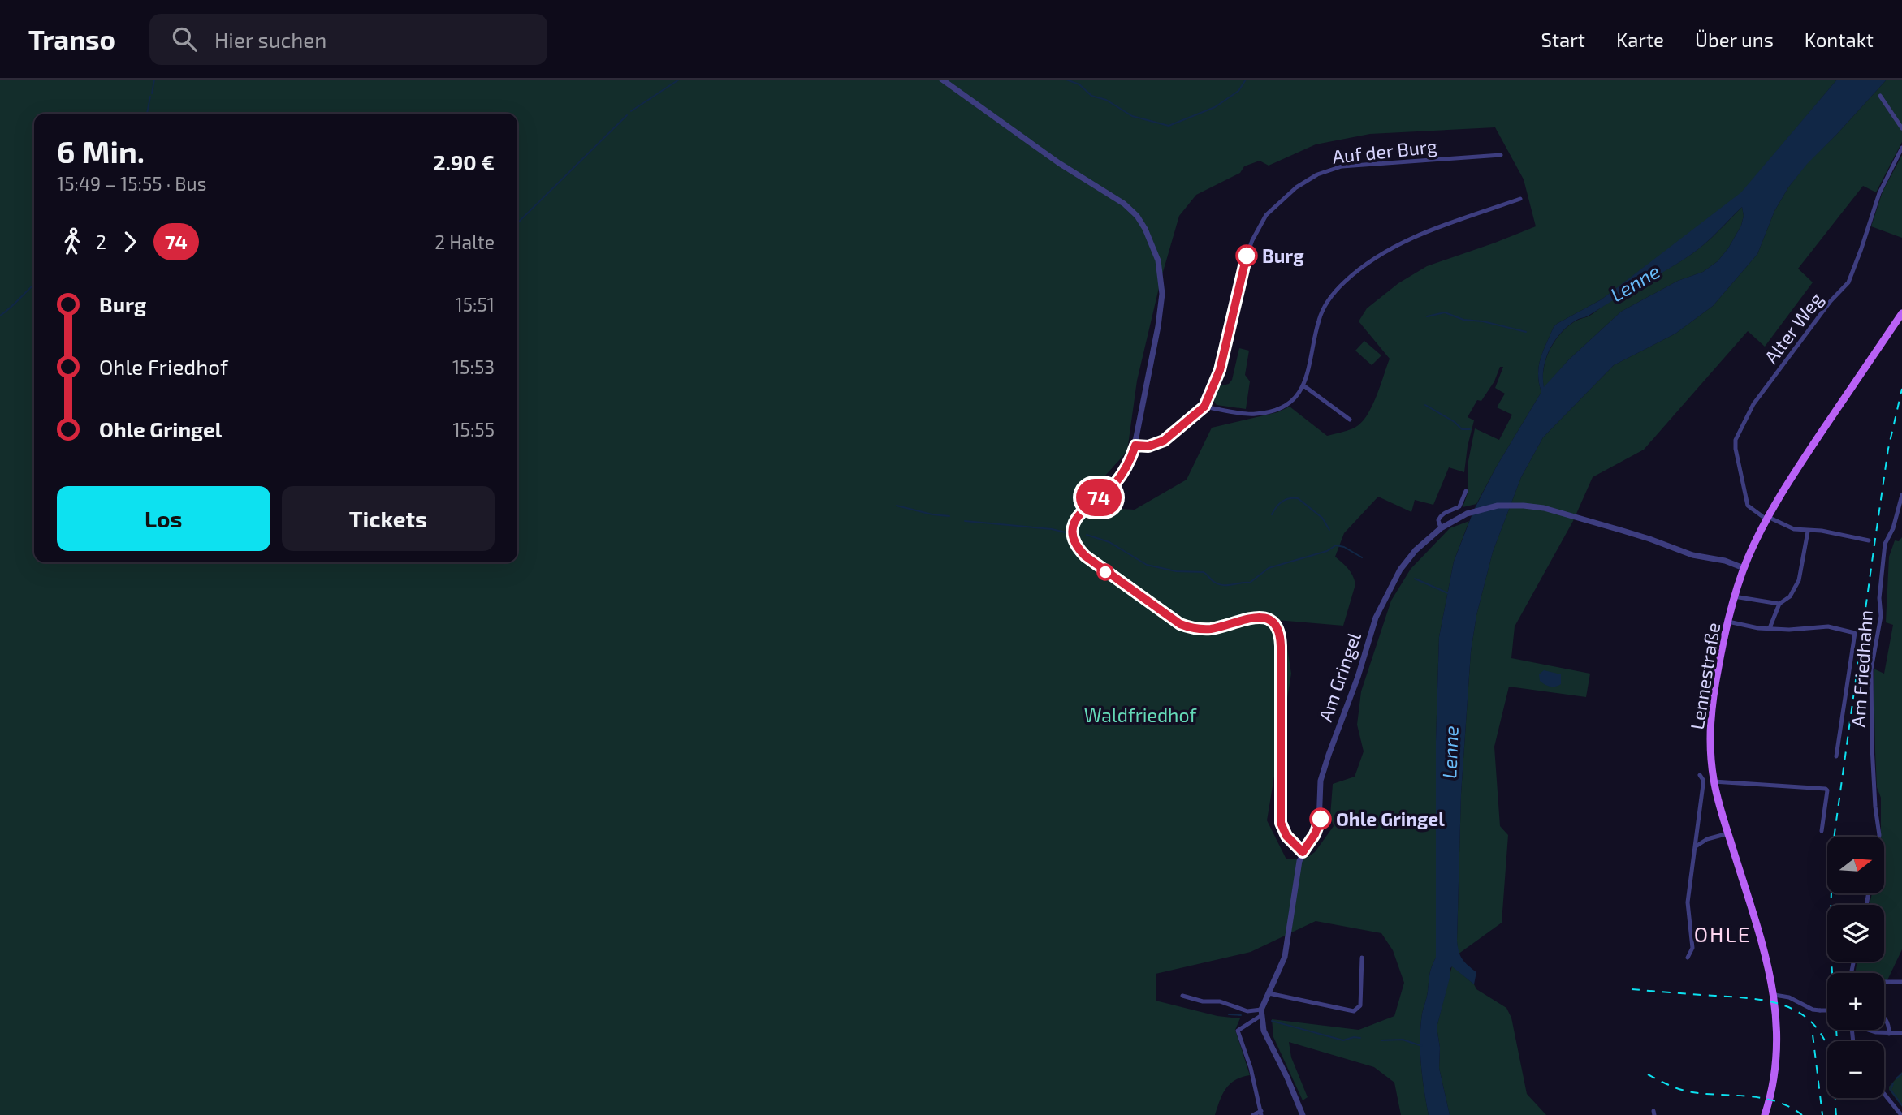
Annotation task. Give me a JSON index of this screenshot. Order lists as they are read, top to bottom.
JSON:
{
  "streets": {
    "main road": ["Lennestraße"],
    "street": [
      "Auf der Burg",
      "Alter Weg",
      "Am Friedhahn",
      "Am Gringel"
    ]
  },
  "crossings": [
    ["Alter Weg", "Lennestraße"],
    ["Lennestraße", "Am Gringel"]
  ],
  "districts": ["OHLE"],
  "water": ["Lenne"],
  "parks": ["Waldfriedhof"],
  "places": ["Burg", "Ohle Gringel"],
  "lines": ["bus line 74"],
  "north": "right",
  "page": {
    "header": "Transo",
    "search": "Hier suchen",
    "nav": [
      "Start",
      "Karte",
      "Über uns",
      "Kontakt"
    ],
    "on_map": "74",
    "heading": ["6 Min.", "15:49 – 15:55 · Bus", "2.90 €"],
    "legs": ["2", "74", "2 Halte"],
    "list": [
      {
        "name": "Burg",
        "value": "15:51"
      },
      {
        "name": "Ohle Friedhof",
        "value": "15:53"
      },
      {
        "name": "Ohle Gringel",
        "value": "15:55"
      }
    ],
    "buttons": ["Los", "Tickets"],
    "map_buttons": ["+", "−"]
  }
}
